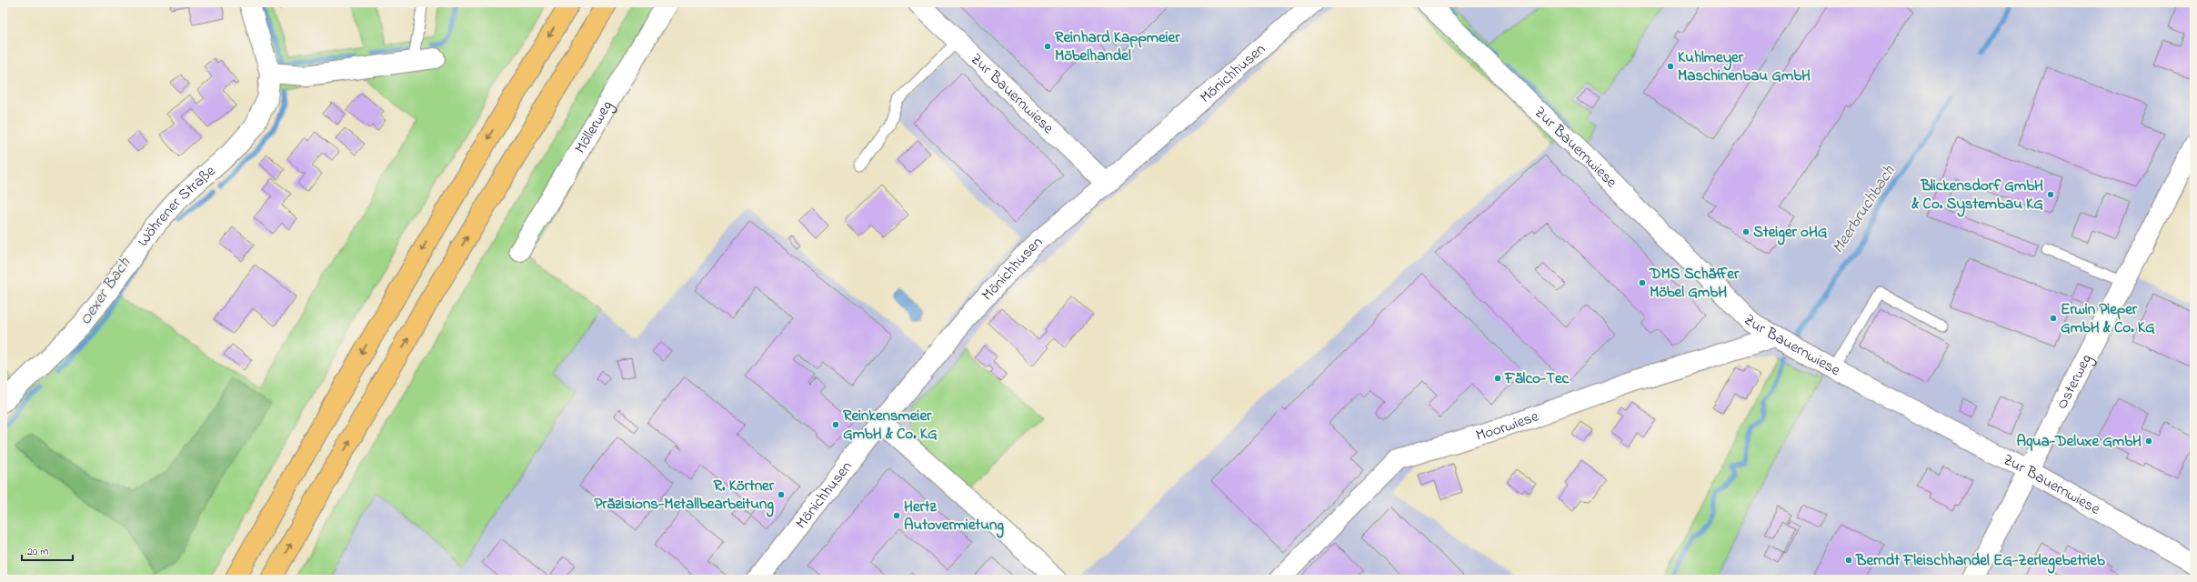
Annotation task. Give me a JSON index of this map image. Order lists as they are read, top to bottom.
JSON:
{
  "streets": {
    "street": [
      "Mönichhusen",
      "Zur Bauernwiese",
      "Möllerweg",
      "Wöhrener Straße",
      "Osterweg",
      "Moorwiese"
    ]
  },
  "crossings": [
    ["Mönichhusen", "Zur Bauernwiese"],
    ["Zur Bauernwiese", "Osterweg"],
    ["Zur Bauernwiese", "Moorwiese"]
  ],
  "water": ["Meerbruchbach", "Oexer Bach"],
  "places": [
    "Reinhard Kappmeier Möbelhandel",
    "Kuhlmeyer Maschinenbau GmbH",
    "Blickensdorf GmbH & Co. Systembau KG",
    "Steiger oHG",
    "DMS Schäffer Möbel GmbH",
    "Erwin Pieper GmbH & Co. KG",
    "Fälco-Tec",
    "Reinkensmeier GmbH & Co. KG",
    "Aqua-Deluxe GmbH",
    "R. Körtner Präzisions-Metallbearbeitung",
    "Hertz Autovermietung",
    "Berndt Fleischhandel EG-Zerlegebetrieb"
  ],
  "scale_bar": "20 m"
}
